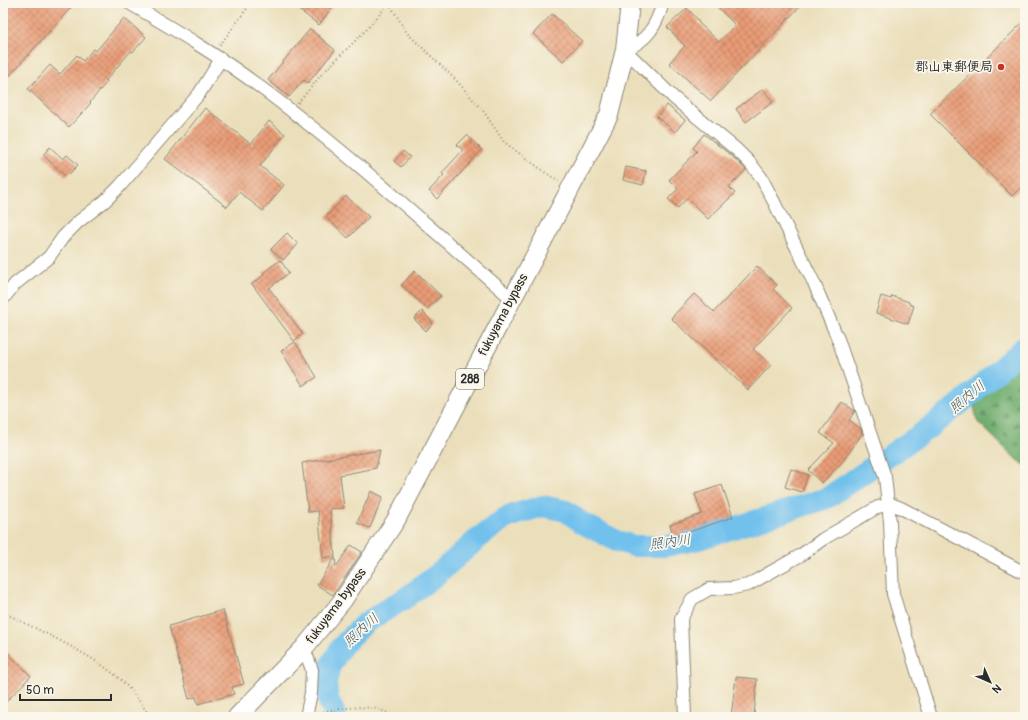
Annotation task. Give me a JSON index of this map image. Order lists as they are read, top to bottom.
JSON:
{
  "streets": {
    "highway": ["fukuyama bypass", "288"]
  },
  "water": ["照内川"],
  "places": ["郡山東郵便局"],
  "scale_bar": "50 m",
  "north": "bottom right"
}
